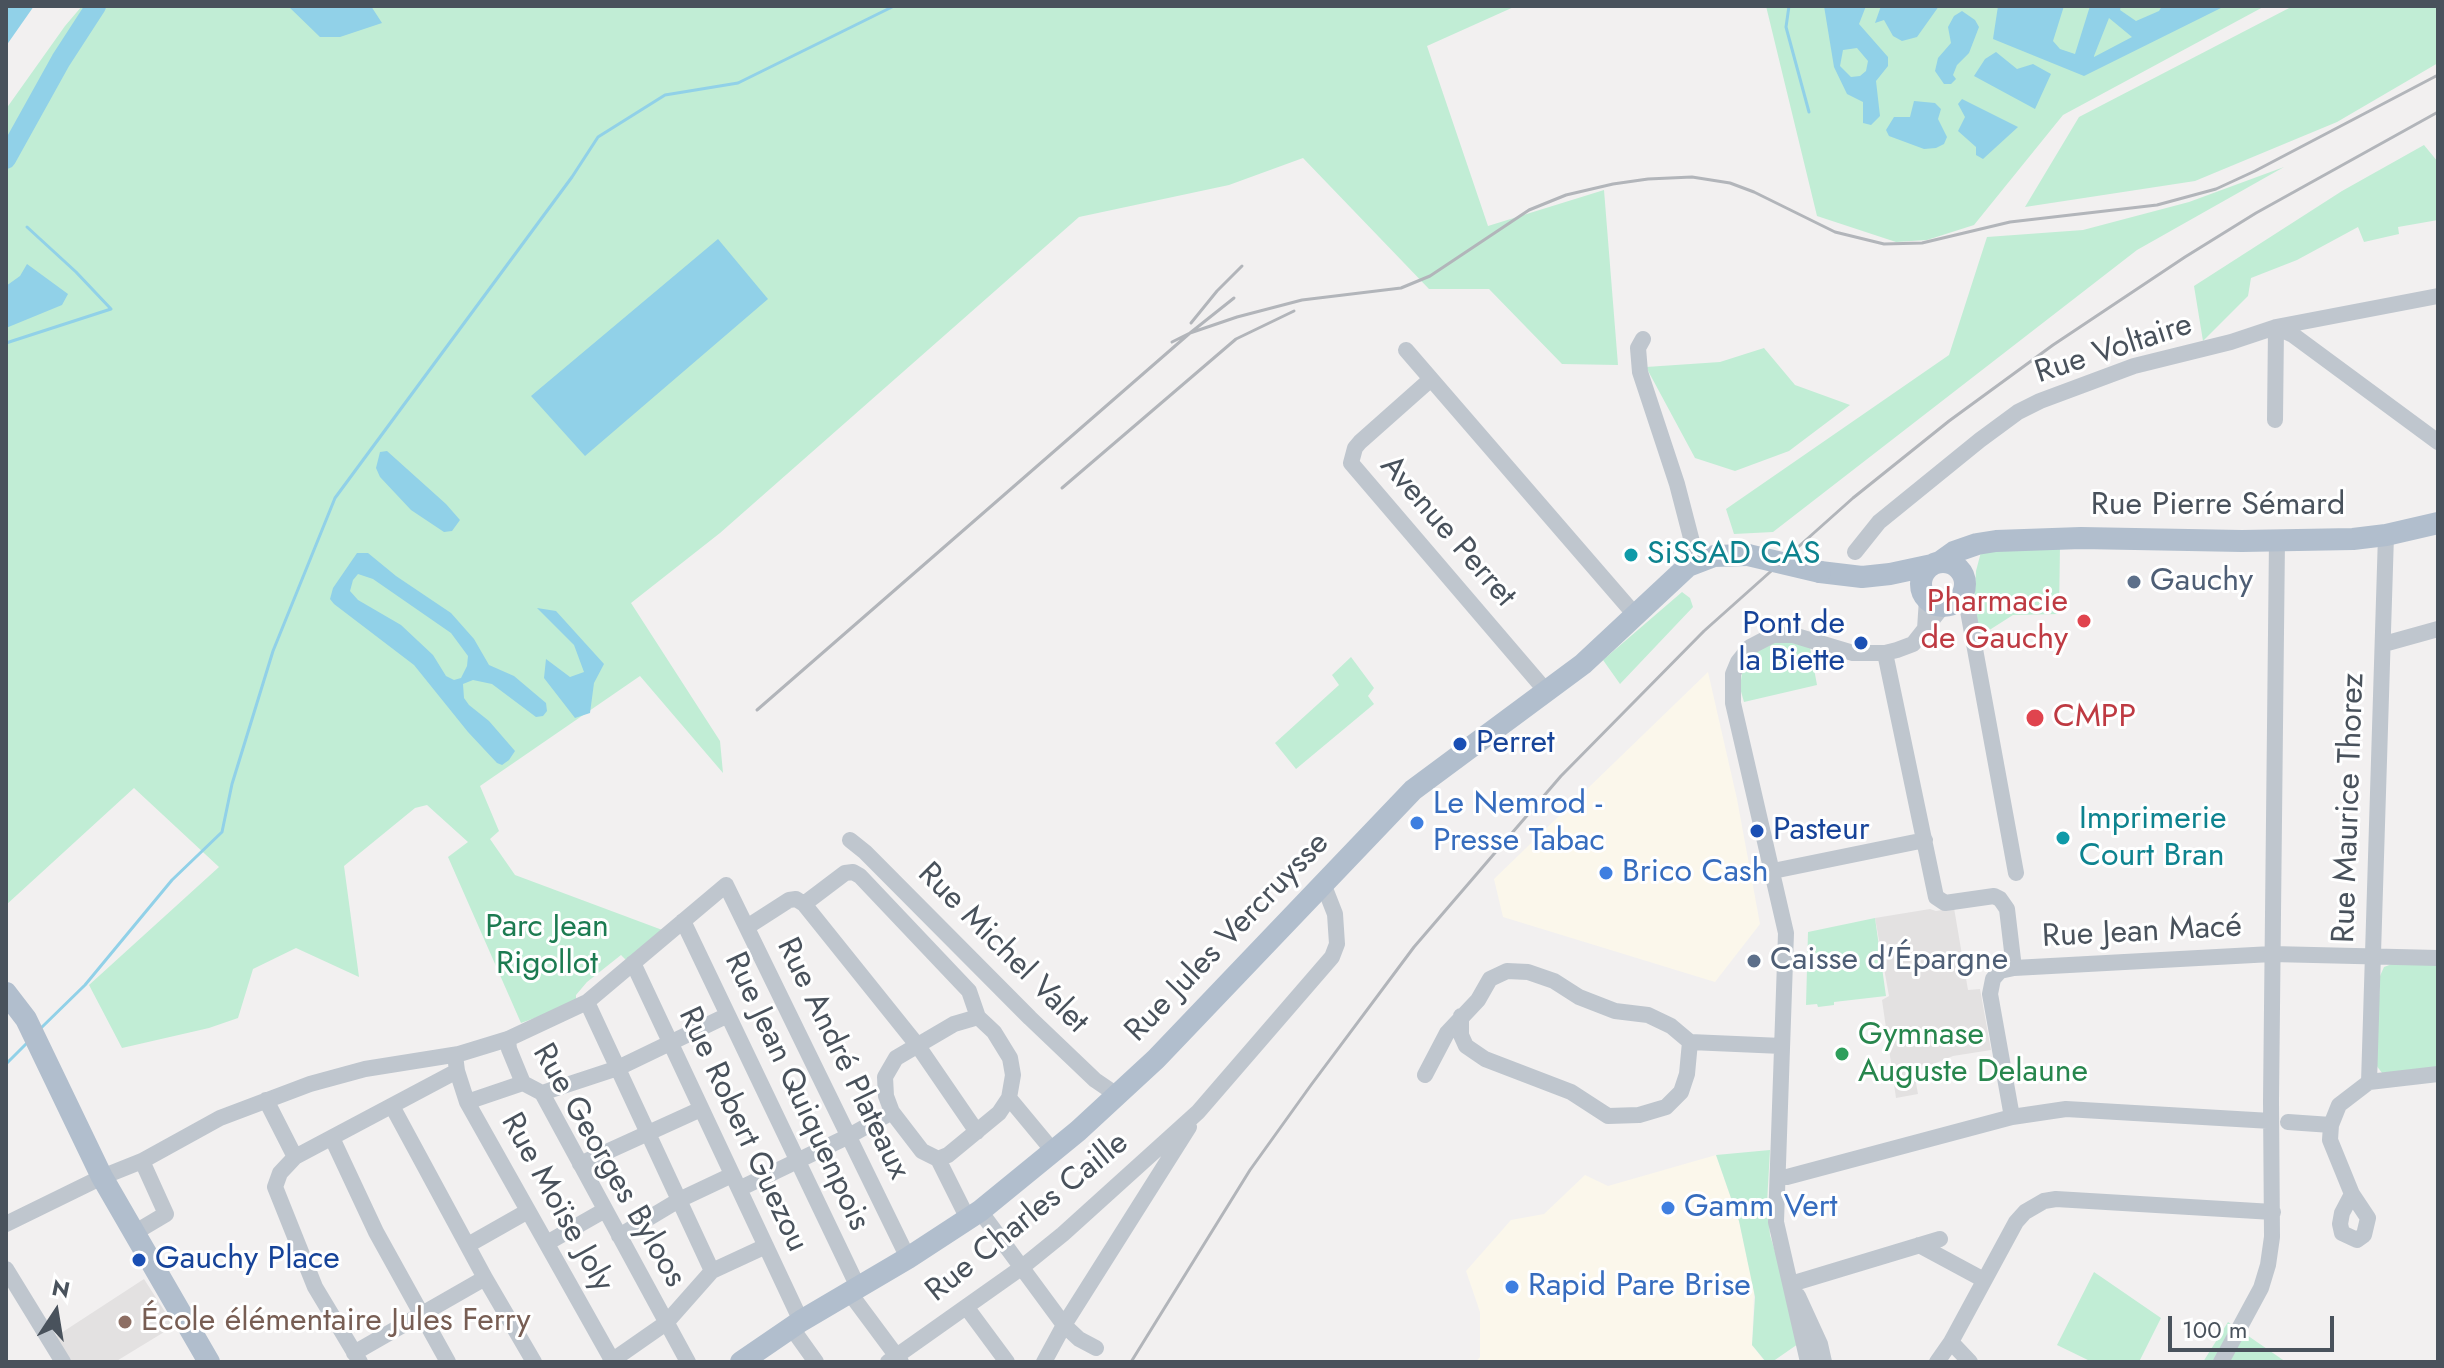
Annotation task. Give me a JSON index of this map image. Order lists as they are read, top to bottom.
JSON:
{
  "streets": {
    "main road": ["Rue Pierre Sémard", "Rue Jules Vercruysse"],
    "street": [
      "Rue Voltaire",
      "Avenue Perret",
      "Rue Maurice Thorez",
      "Rue Jean Macé",
      "Rue Michel Valet",
      "Rue André Plateaux",
      "Rue Jean Quiquenpois",
      "Rue Robert Guezou",
      "Rue Georges Byloos",
      "Rue Moïse Joly",
      "Rue Charles Caille"
    ]
  },
  "crossings": [
    ["Rue Pierre Sémard", "Rue Maurice Thorez"],
    ["Rue Pierre Sémard", "Rue Jules Vercruysse"],
    ["Avenue Perret", "Rue Jules Vercruysse"],
    ["Rue Maurice Thorez", "Rue Jean Macé"],
    ["Rue Jules Vercruysse", "Rue Michel Valet"],
    ["Rue Jules Vercruysse", "Rue André Plateaux"],
    ["Rue Jules Vercruysse", "Rue Jean Quiquenpois"],
    ["Rue Jules Vercruysse", "Rue Robert Guezou"],
    ["Rue André Plateaux", "Rue Jean Quiquenpois"],
    ["Rue Jean Quiquenpois", "Rue Charles Caille"]
  ],
  "parks": ["Parc Jean Rigollot"],
  "places": [
    "SiSSAD CAS",
    "Gauchy",
    "Pharmacie de Gauchy",
    "Pont de la Biette",
    "CMPP",
    "Perret",
    "Le Nemrod - Presse Tabac",
    "Pasteur",
    "Imprimerie Court Bran",
    "Brico Cash",
    "Caisse d'Épargne",
    "Gymnase Auguste Delaune",
    "Gamm Vert",
    "Gauchy Place",
    "Rapid Pare Brise",
    "École élémentaire Jules Ferry"
  ],
  "scale_bar": "100 m",
  "north": "top"
}
